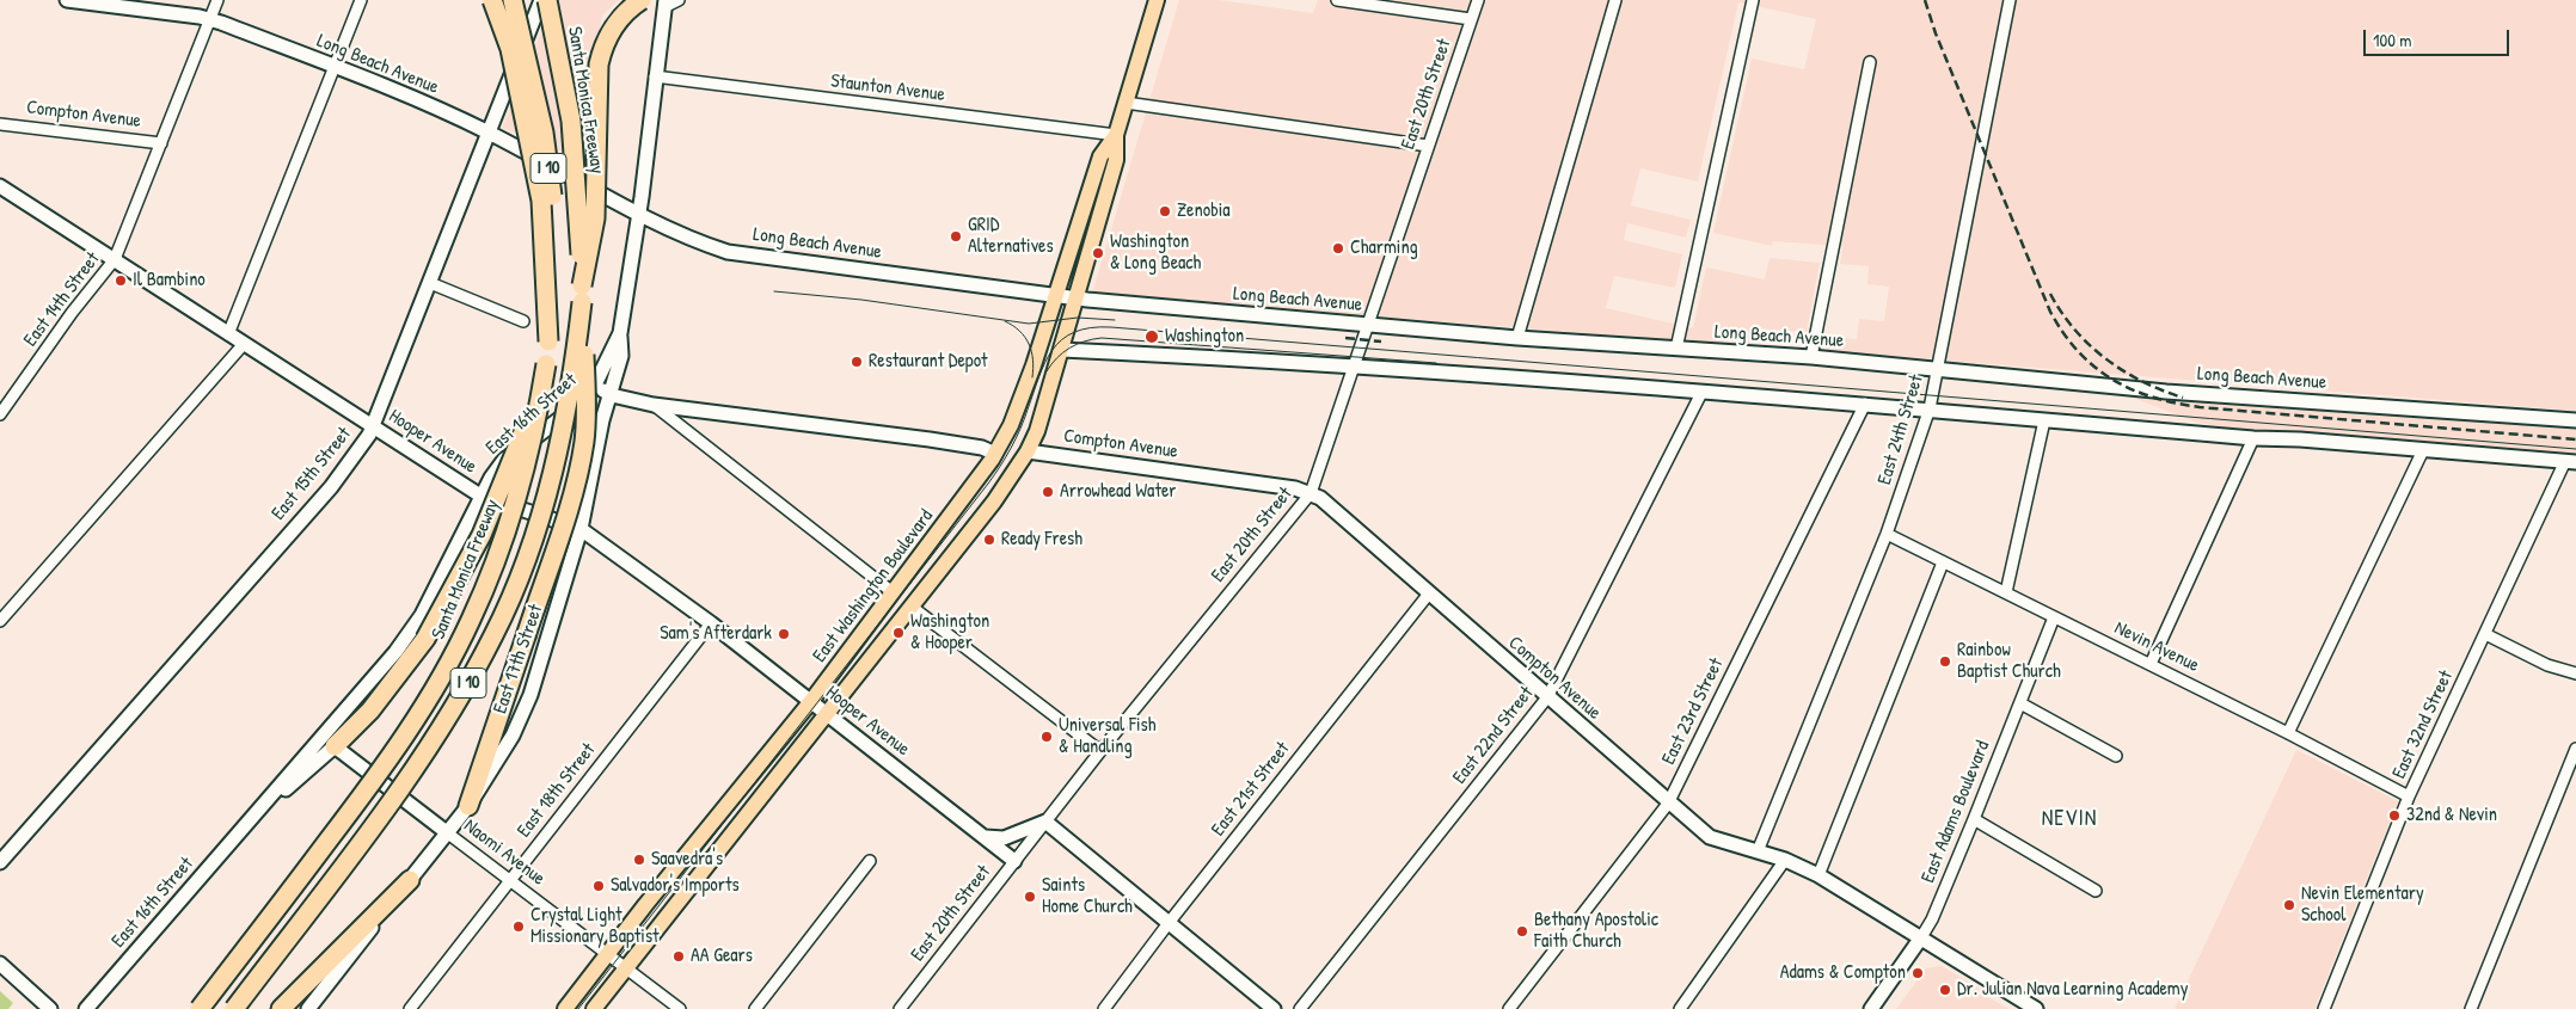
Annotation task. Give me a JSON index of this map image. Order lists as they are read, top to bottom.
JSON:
{
  "streets": {
    "highway": ["Santa Monica Freeway", "I 10"],
    "main road": ["East Washington Boulevard"],
    "street": [
      "Long Beach Avenue",
      "Staunton Avenue",
      "East 20th Street",
      "Compton Avenue",
      "East 14th Street",
      "East 16th Street",
      "East 24th Street",
      "Hooper Avenue",
      "East 15th Street",
      "Nevin Avenue",
      "East 17th Street",
      "East 23rd Street",
      "East 32nd Street",
      "East 22nd Street",
      "East 21st Street",
      "East 18th Street",
      "East Adams Boulevard",
      "Naomi Avenue"
    ]
  },
  "crossings": [
    ["Long Beach Avenue", "East 20th Street"],
    ["Long Beach Avenue", "East 14th Street"],
    ["Long Beach Avenue", "East 16th Street"],
    ["Long Beach Avenue", "East 24th Street"],
    ["Long Beach Avenue", "East 15th Street"],
    ["Long Beach Avenue", "East Washington Boulevard"],
    ["Staunton Avenue", "East 16th Street"],
    ["Staunton Avenue", "East Washington Boulevard"],
    ["East 20th Street", "Compton Avenue"],
    ["East 20th Street", "Hooper Avenue"],
    ["Compton Avenue", "East 14th Street"],
    ["Compton Avenue", "East 24th Street"],
    ["Compton Avenue", "East Washington Boulevard"],
    ["Compton Avenue", "East 23rd Street"],
    ["Compton Avenue", "East 22nd Street"],
    ["Compton Avenue", "East 21st Street"],
    ["Compton Avenue", "East Adams Boulevard"],
    ["East 14th Street", "Hooper Avenue"],
    ["East 16th Street", "Hooper Avenue"],
    ["East 16th Street", "East 17th Street"],
    ["East 16th Street", "Naomi Avenue"],
    ["East 24th Street", "Nevin Avenue"],
    ["Hooper Avenue", "East 15th Street"],
    ["Hooper Avenue", "East Washington Boulevard"],
    ["Hooper Avenue", "East 17th Street"],
    ["Hooper Avenue", "East 18th Street"],
    ["East Washington Boulevard", "Naomi Avenue"],
    ["Nevin Avenue", "East 32nd Street"],
    ["Nevin Avenue", "East Adams Boulevard"],
    ["East 17th Street", "Naomi Avenue"],
    ["East 18th Street", "Naomi Avenue"]
  ],
  "districts": ["NEVIN"],
  "places": [
    "Zenobia",
    "GRID Alternatives",
    "Charming",
    "Washington & Long Beach",
    "Il Bambino",
    "Washington",
    "Restaurant Depot",
    "Arrowhead Water",
    "Ready Fresh",
    "Washington & Hooper",
    "Sam's Afterdark",
    "Rainbow Baptist Church",
    "Universal Fish & Handling",
    "32nd & Nevin",
    "Saavedra's",
    "Salvador's Imports",
    "Saints Home Church",
    "Nevin Elementary School",
    "Crystal Light Missionary Baptist",
    "Bethany Apostolic Faith Church",
    "AA Gears",
    "Adams & Compton",
    "Dr. Julian Nava Learning Academy"
  ],
  "scale_bar": "100 m"
}
